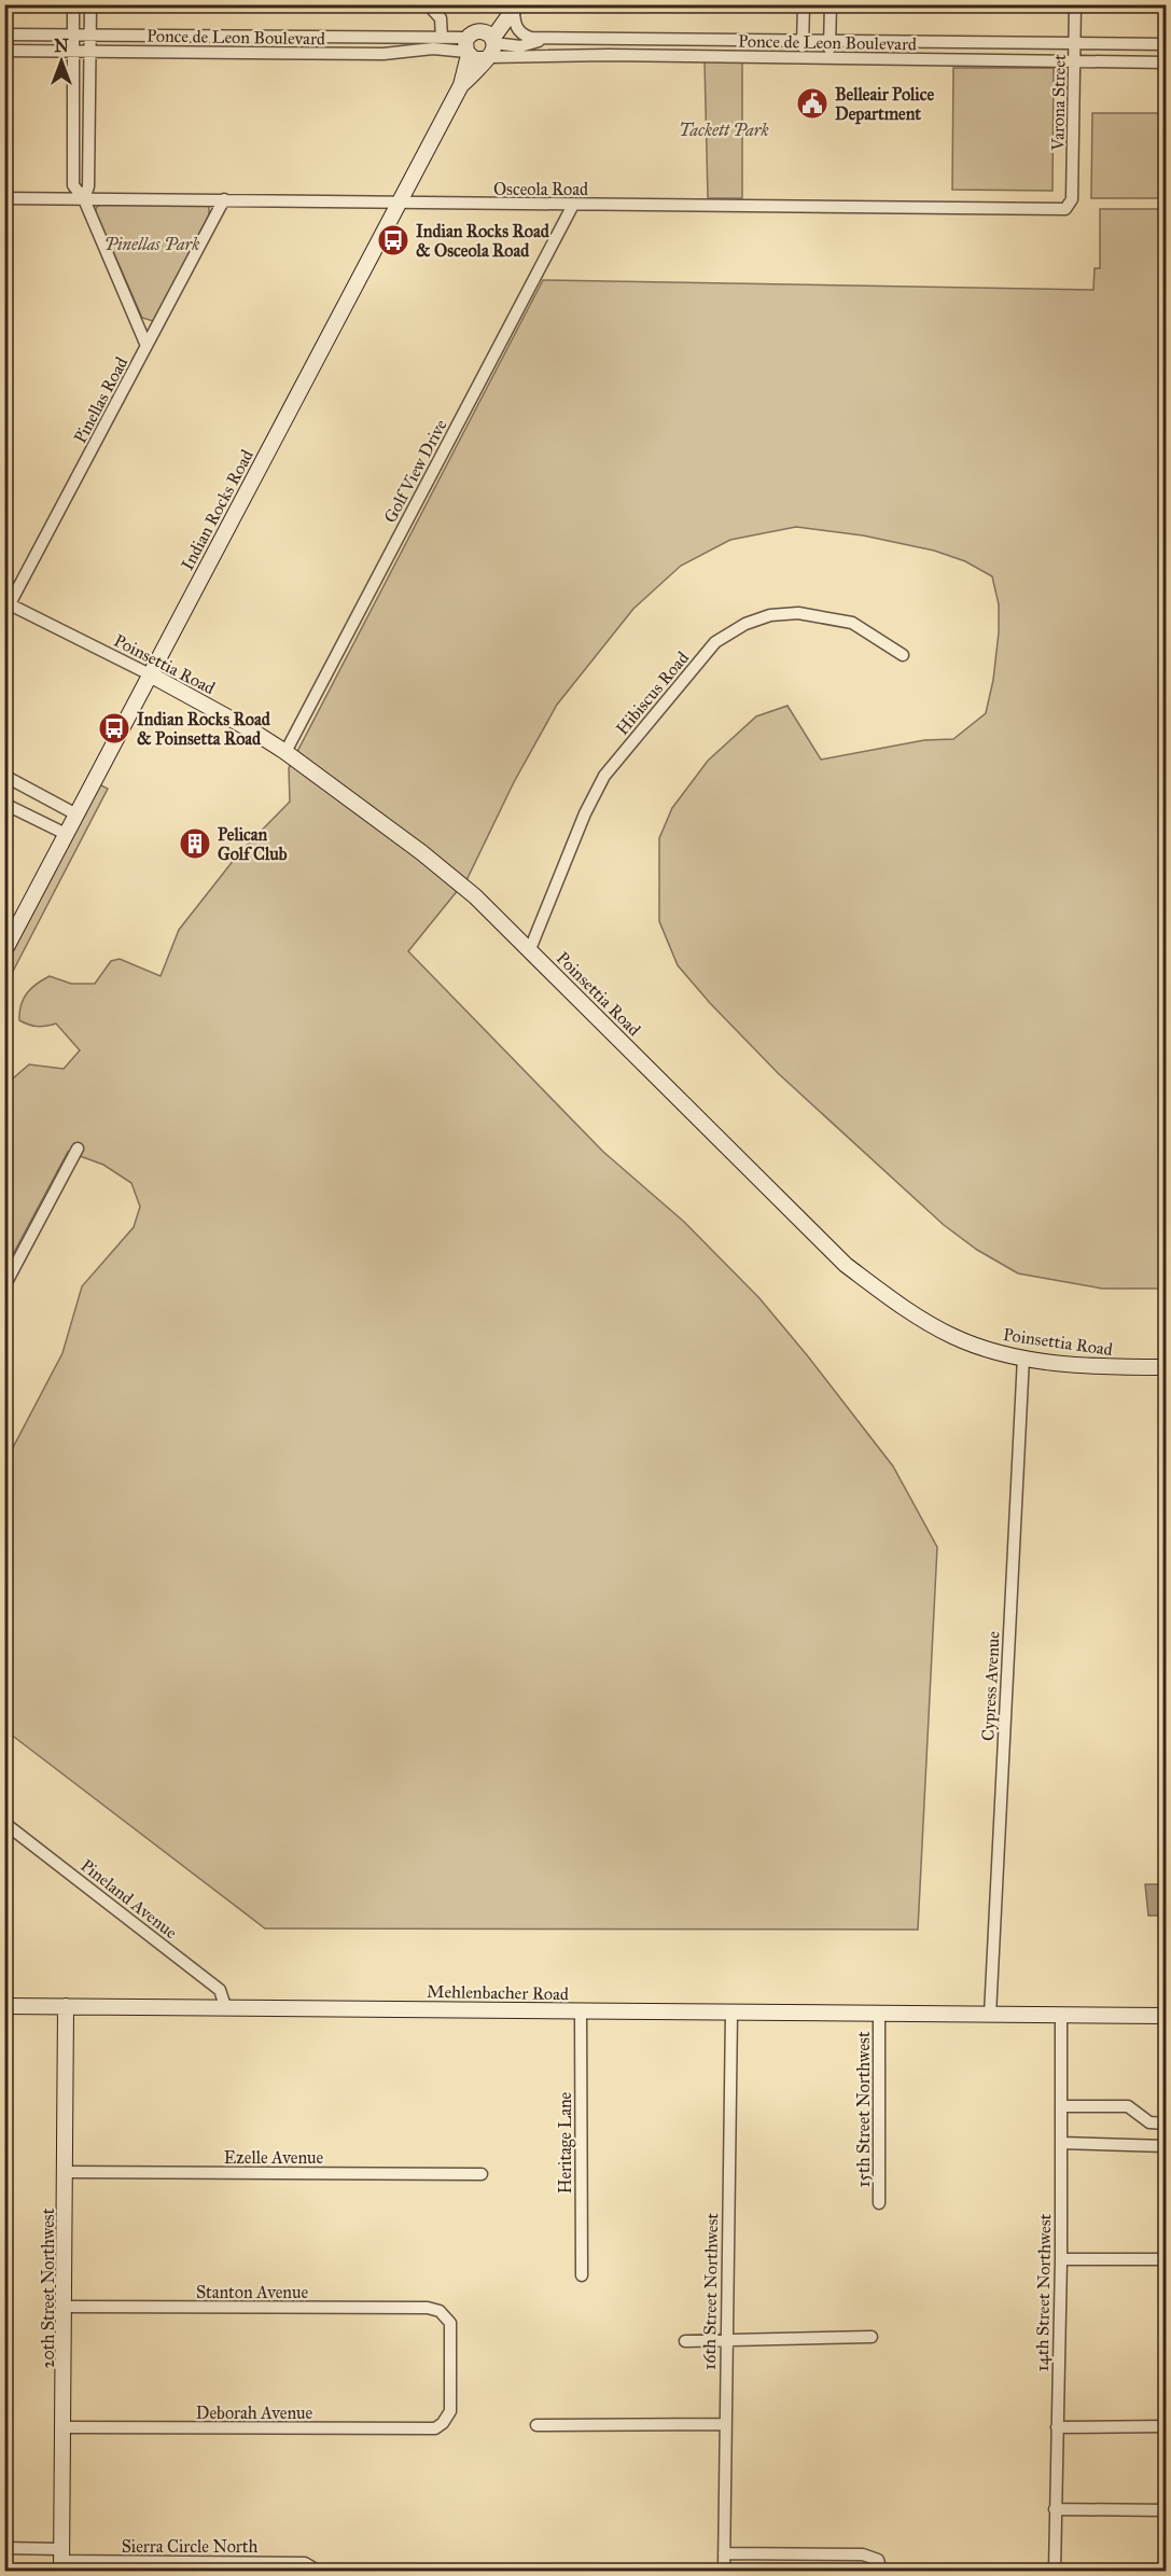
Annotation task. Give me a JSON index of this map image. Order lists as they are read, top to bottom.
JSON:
{
  "streets": {
    "street": [
      "Ponce de Leon Boulevard",
      "Varona Street",
      "Osceola Road",
      "Pinellas Road",
      "Golf View Drive",
      "Indian Rocks Road",
      "Poinsettia Road",
      "Hibiscus Road",
      "Cypress Avenue",
      "Pineland Avenue",
      "Mehlenbacher Road",
      "15th Street Northwest",
      "Heritage Lane",
      "Ezelle Avenue",
      "20th Street Northwest",
      "Stanton Avenue",
      "16th Street Northwest",
      "14th Street Northwest",
      "Deborah Avenue",
      "Sierra Circle North"
    ]
  },
  "crossings": [
    ["Ponce de Leon Boulevard", "Varona Street"],
    ["Ponce de Leon Boulevard", "Indian Rocks Road"],
    ["Varona Street", "Osceola Road"],
    ["Osceola Road", "Pinellas Road"],
    ["Osceola Road", "Golf View Drive"],
    ["Osceola Road", "Indian Rocks Road"],
    ["Pinellas Road", "Poinsettia Road"],
    ["Golf View Drive", "Poinsettia Road"],
    ["Indian Rocks Road", "Poinsettia Road"],
    ["Poinsettia Road", "Hibiscus Road"],
    ["Poinsettia Road", "Cypress Avenue"],
    ["Cypress Avenue", "Mehlenbacher Road"],
    ["Pineland Avenue", "Mehlenbacher Road"],
    ["Mehlenbacher Road", "15th Street Northwest"],
    ["Mehlenbacher Road", "Heritage Lane"],
    ["Mehlenbacher Road", "20th Street Northwest"],
    ["Mehlenbacher Road", "16th Street Northwest"],
    ["Mehlenbacher Road", "14th Street Northwest"],
    ["Ezelle Avenue", "20th Street Northwest"],
    ["20th Street Northwest", "Stanton Avenue"],
    ["20th Street Northwest", "Deborah Avenue"],
    ["20th Street Northwest", "Sierra Circle North"],
    ["Stanton Avenue", "Deborah Avenue"]
  ],
  "parks": ["Tackett Park", "Pinellas Park"],
  "places": {
    "public building": ["Belleair Police Department"],
    "bus stop": ["Indian Rocks Road & Osceola Road", "Indian Rocks Road & Poinsetta Road"],
    "building": ["Pelican Golf Club"]
  },
  "north": "top"
}
